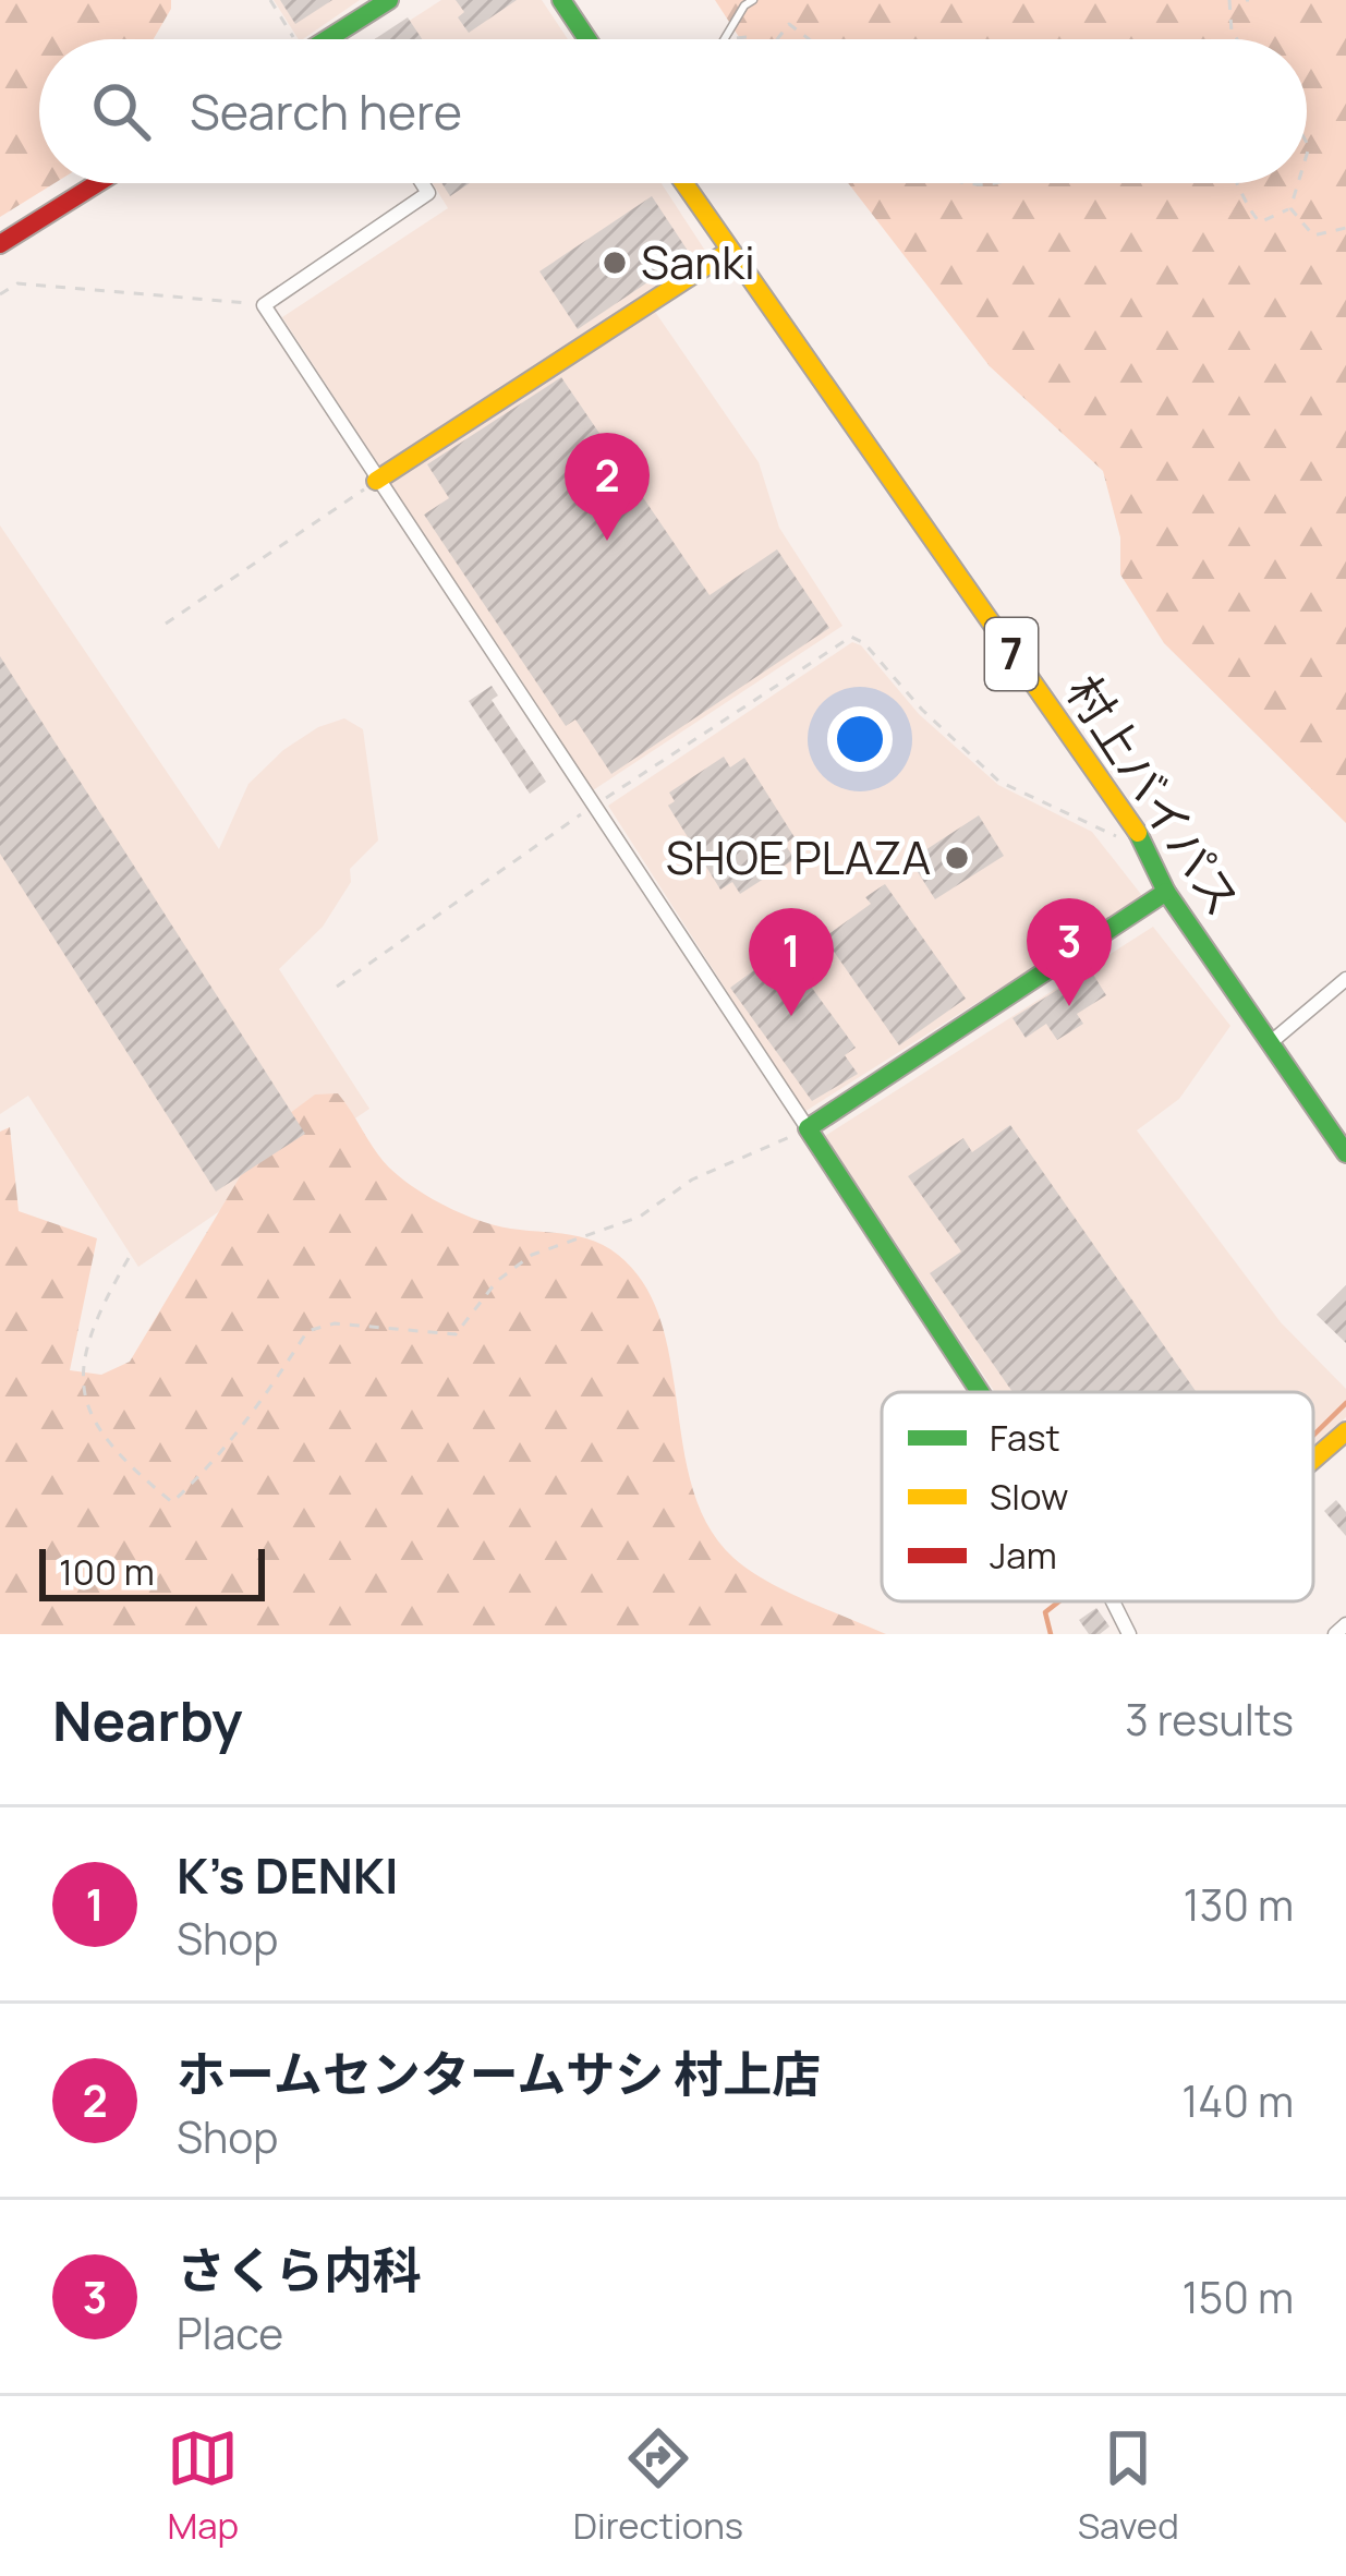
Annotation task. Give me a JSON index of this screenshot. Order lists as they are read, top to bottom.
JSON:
{
  "streets": {
    "main road": ["7", "村上バイパス"]
  },
  "places": ["Sanki", "SHOE PLAZA"],
  "legend": ["Fast", "Slow", "Jam"],
  "scale_bar": "100 m",
  "page": {
    "search": "Search here",
    "pins": ["2", "3", "1"],
    "scale": "100 m",
    "heading": ["Nearby", "3 results"],
    "list": [
      {
        "mark": "1",
        "name": "K's DENKI",
        "note": "Shop",
        "value": "130 m"
      },
      {
        "mark": "2",
        "name": "ホームセンタームサシ 村上店",
        "note": "Shop",
        "value": "140 m"
      },
      {
        "mark": "3",
        "name": "さくら内科",
        "note": "Place",
        "value": "150 m"
      }
    ],
    "nav": ["Map", "Directions", "Saved"]
  }
}
